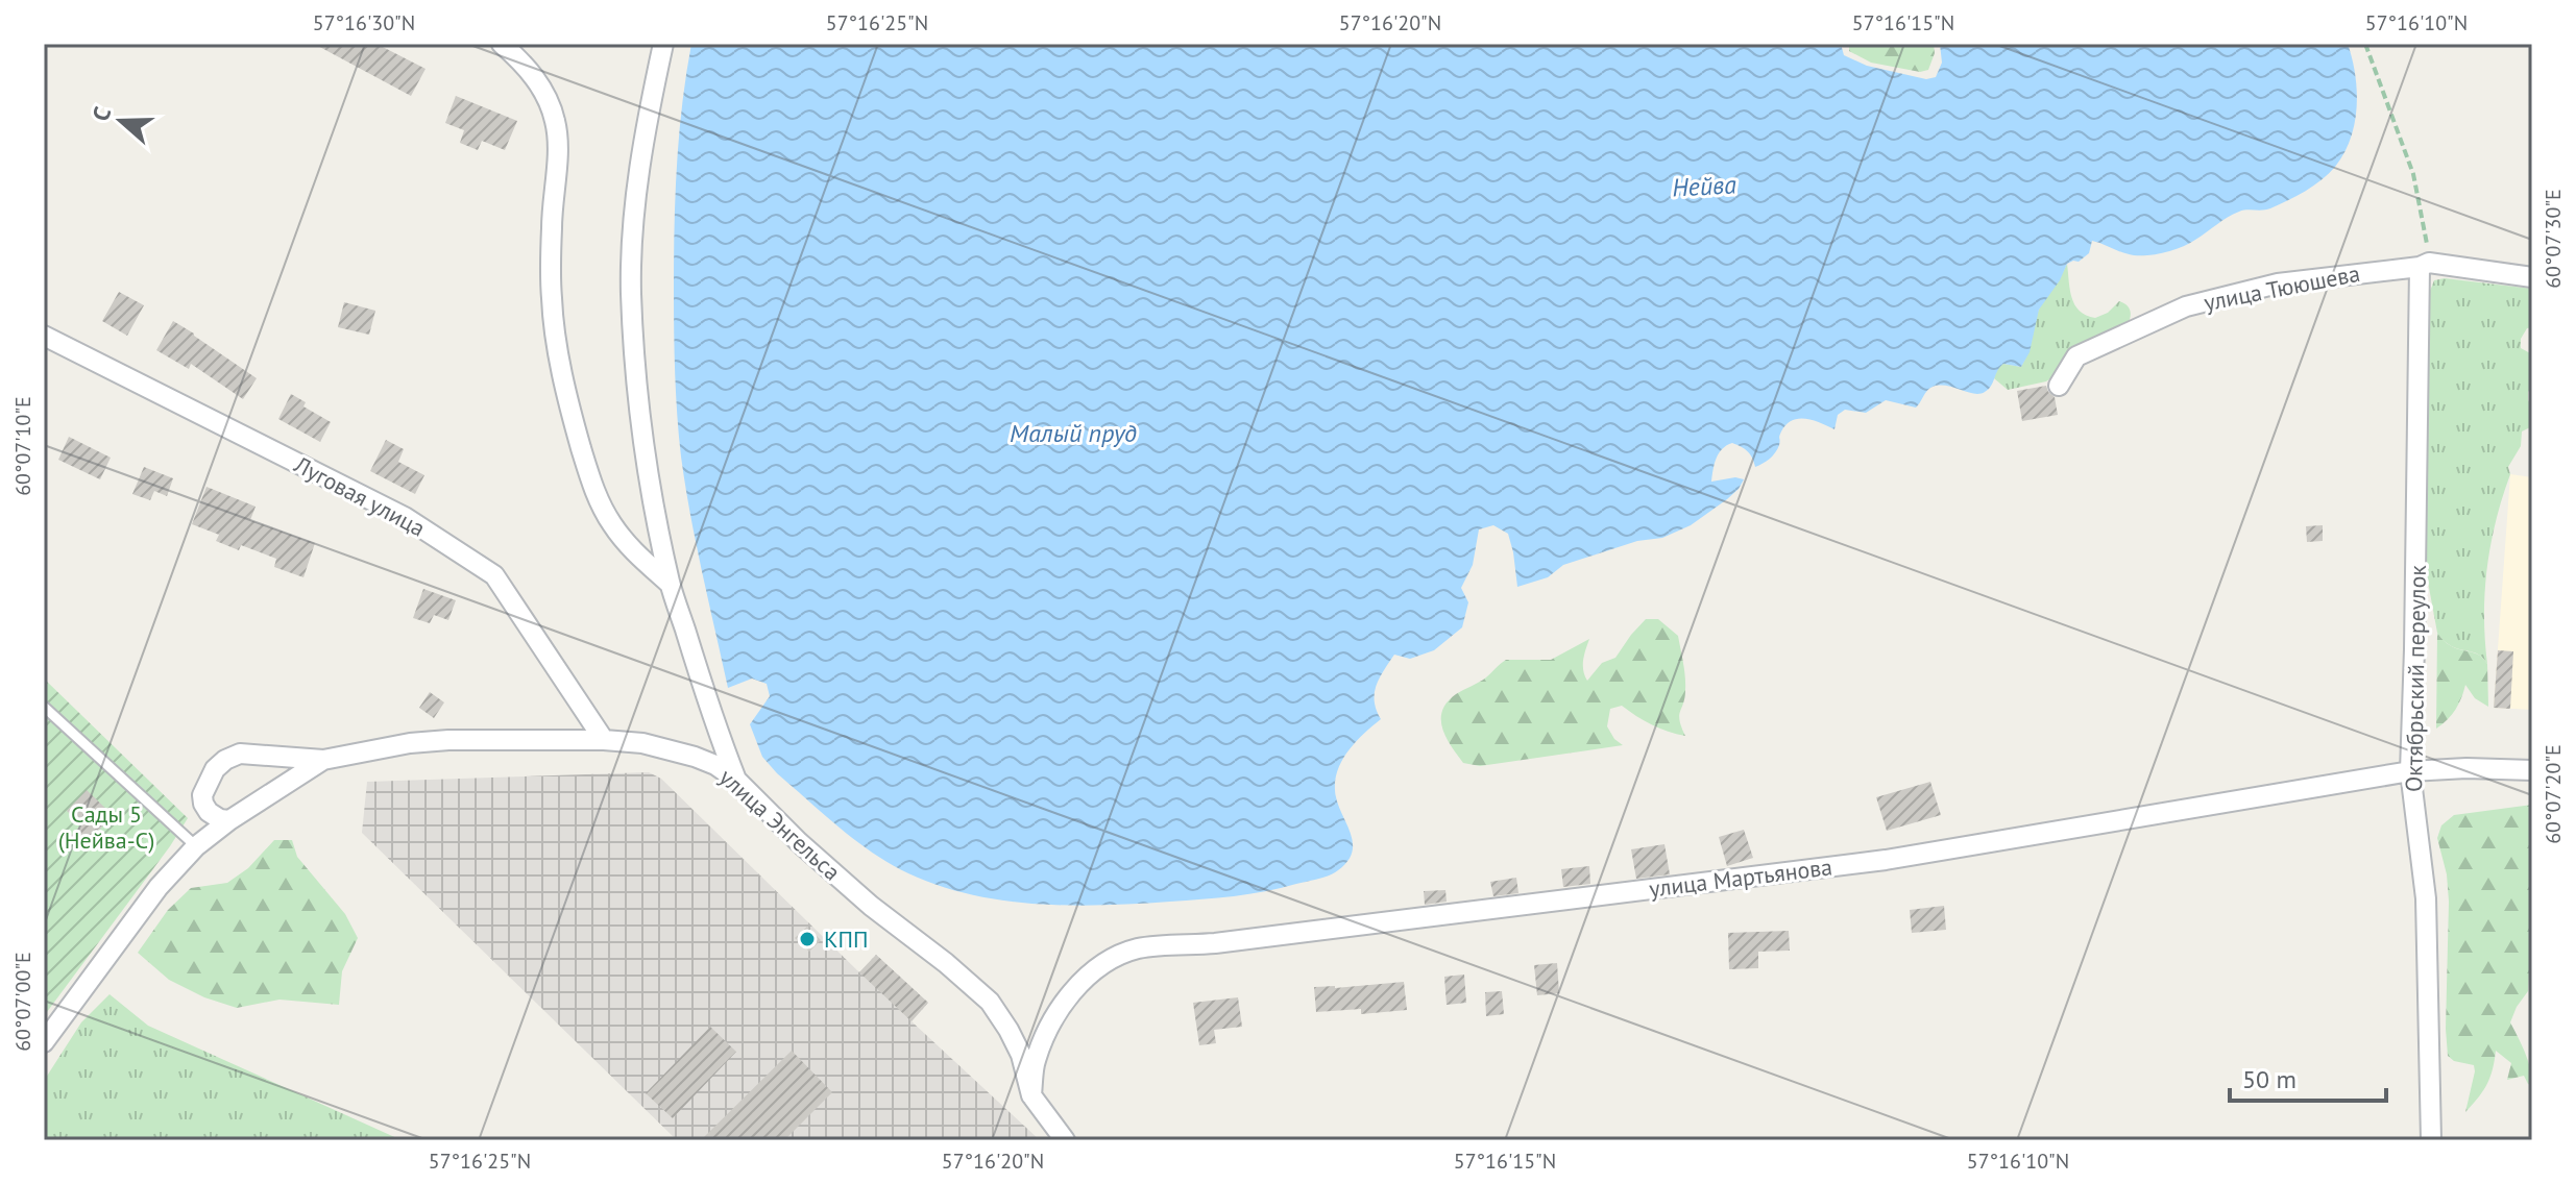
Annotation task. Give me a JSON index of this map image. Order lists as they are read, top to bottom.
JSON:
{
  "streets": {
    "street": [
      "улица Тююшева",
      "Луговая улица",
      "Октябрьский переулок",
      "улица Энгельса",
      "улица Мартьянова"
    ]
  },
  "crossings": [
    ["улица Тююшева", "Октябрьский переулок"],
    ["Луговая улица", "улица Энгельса"],
    ["Октябрьский переулок", "улица Мартьянова"],
    ["улица Энгельса", "улица Мартьянова"]
  ],
  "water": ["Нейва", "Малый пруд"],
  "parks": ["Сады 5 (Нейва-С)"],
  "places": ["КПП"],
  "scale_bar": "50 m",
  "north": "left",
  "coordinates": [
    "57°16'30\"N",
    "57°16'25\"N",
    "57°16'20\"N",
    "57°16'15\"N",
    "57°16'10\"N",
    "60°07'30\"E",
    "60°07'10\"E",
    "60°07'20\"E",
    "60°07'00\"E"
  ]
}
